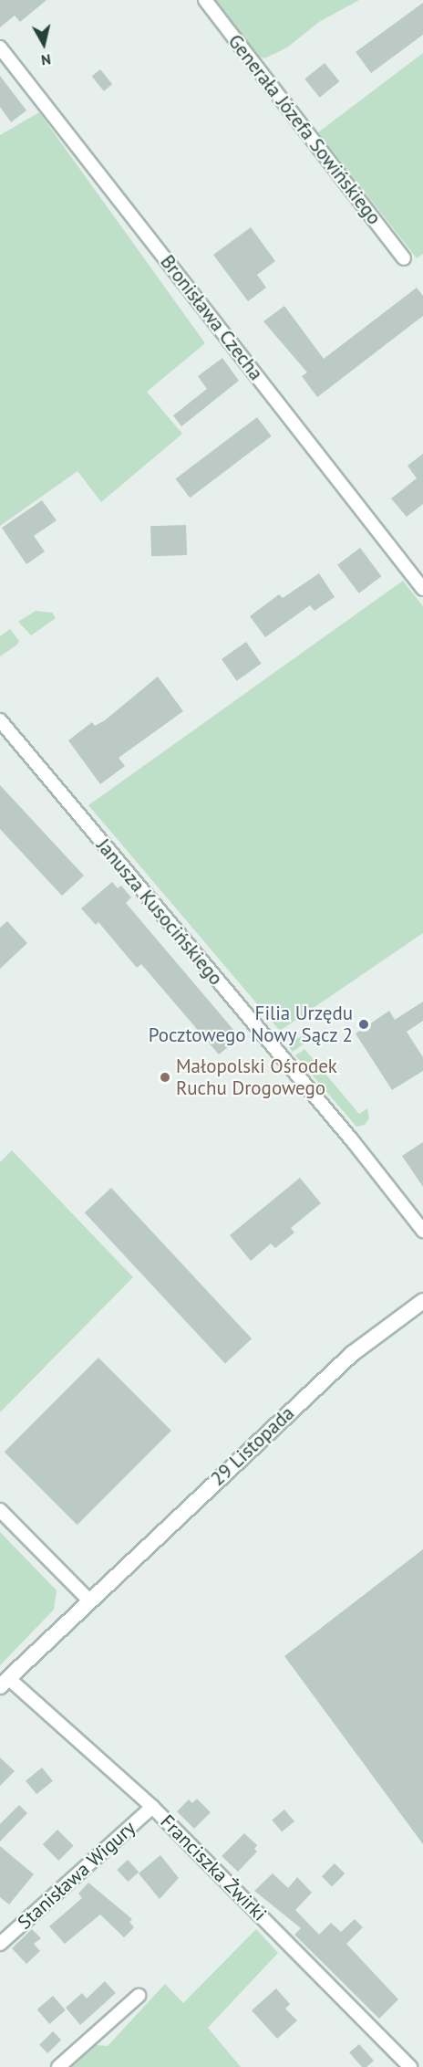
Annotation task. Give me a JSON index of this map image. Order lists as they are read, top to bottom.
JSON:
{
  "streets": {
    "street": [
      "Generała Józefa Sowińskiego",
      "Bronisława Czecha",
      "Janusza Kusocińskiego",
      "29 Listopada",
      "Franciszka Żwirki",
      "Stanisława Wigury"
    ]
  },
  "crossings": [
    ["29 Listopada", "Franciszka Żwirki"],
    ["Franciszka Żwirki", "Stanisława Wigury"]
  ],
  "places": ["Filia Urzędu Pocztowego Nowy Sącz 2", "Małopolski Ośrodek Ruchu Drogowego"],
  "north": "bottom"
}
